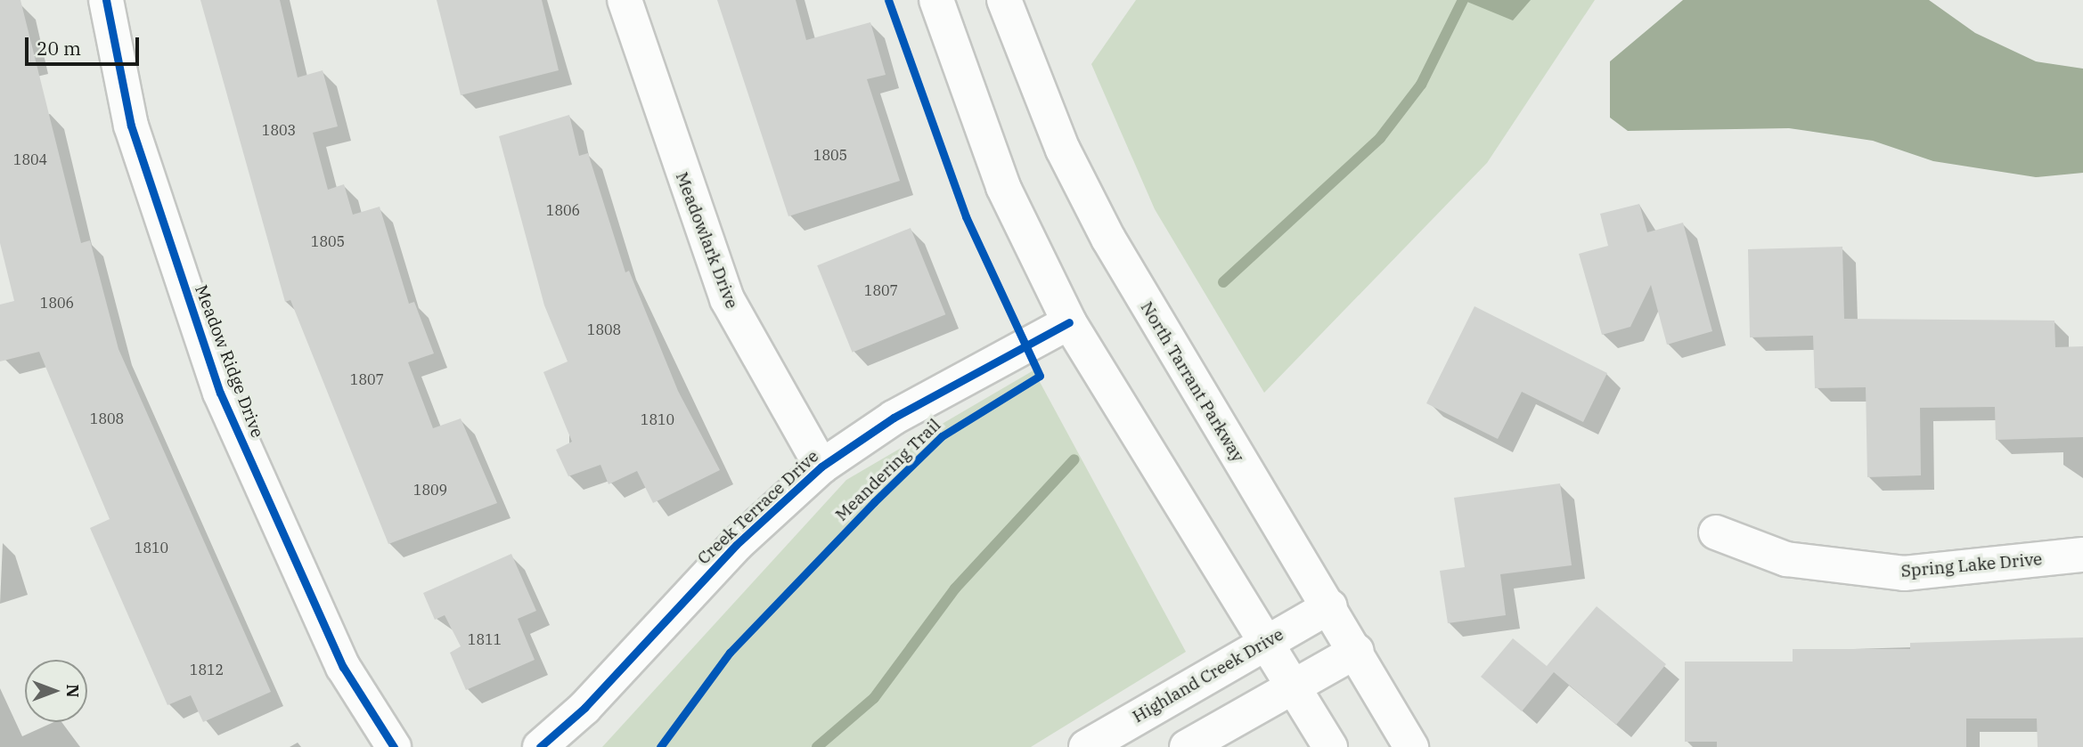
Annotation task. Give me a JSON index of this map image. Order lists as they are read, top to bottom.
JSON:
{
  "streets": {
    "street": [
      "Meadowlark Drive",
      "Meadow Ridge Drive",
      "North Tarrant Parkway",
      "Creek Terrace Drive",
      "Spring Lake Drive",
      "Highland Creek Drive"
    ],
    "cycle path": ["Meandering Trail"]
  },
  "crossings": [
    ["Meadowlark Drive", "Creek Terrace Drive"],
    ["North Tarrant Parkway", "Highland Creek Drive"]
  ],
  "house_numbers": [
    "1803",
    "1805",
    "1804",
    "1806",
    "1805",
    "1807",
    "1806",
    "1808",
    "1807",
    "1808",
    "1810",
    "1809",
    "1810",
    "1811",
    "1812"
  ],
  "scale_bar": "20 m",
  "north": "right"
}
